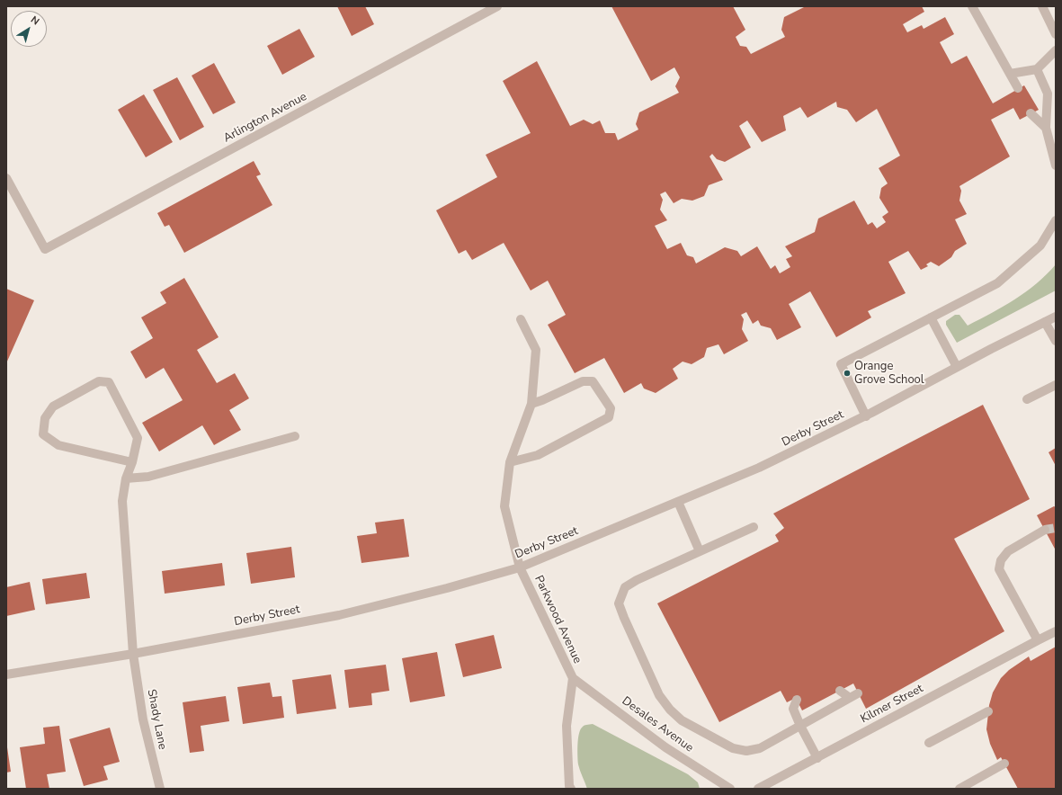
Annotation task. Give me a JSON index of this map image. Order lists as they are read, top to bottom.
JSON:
{
  "streets": {
    "street": [
      "Arlington Avenue",
      "Derby Street",
      "Parkwood Avenue",
      "Kilmer Street",
      "Shady Lane",
      "Desales Avenue"
    ]
  },
  "crossings": [
    ["Derby Street", "Parkwood Avenue"],
    ["Derby Street", "Shady Lane"],
    ["Parkwood Avenue", "Desales Avenue"]
  ],
  "places": ["Orange Grove School"],
  "north": "top right"
}
